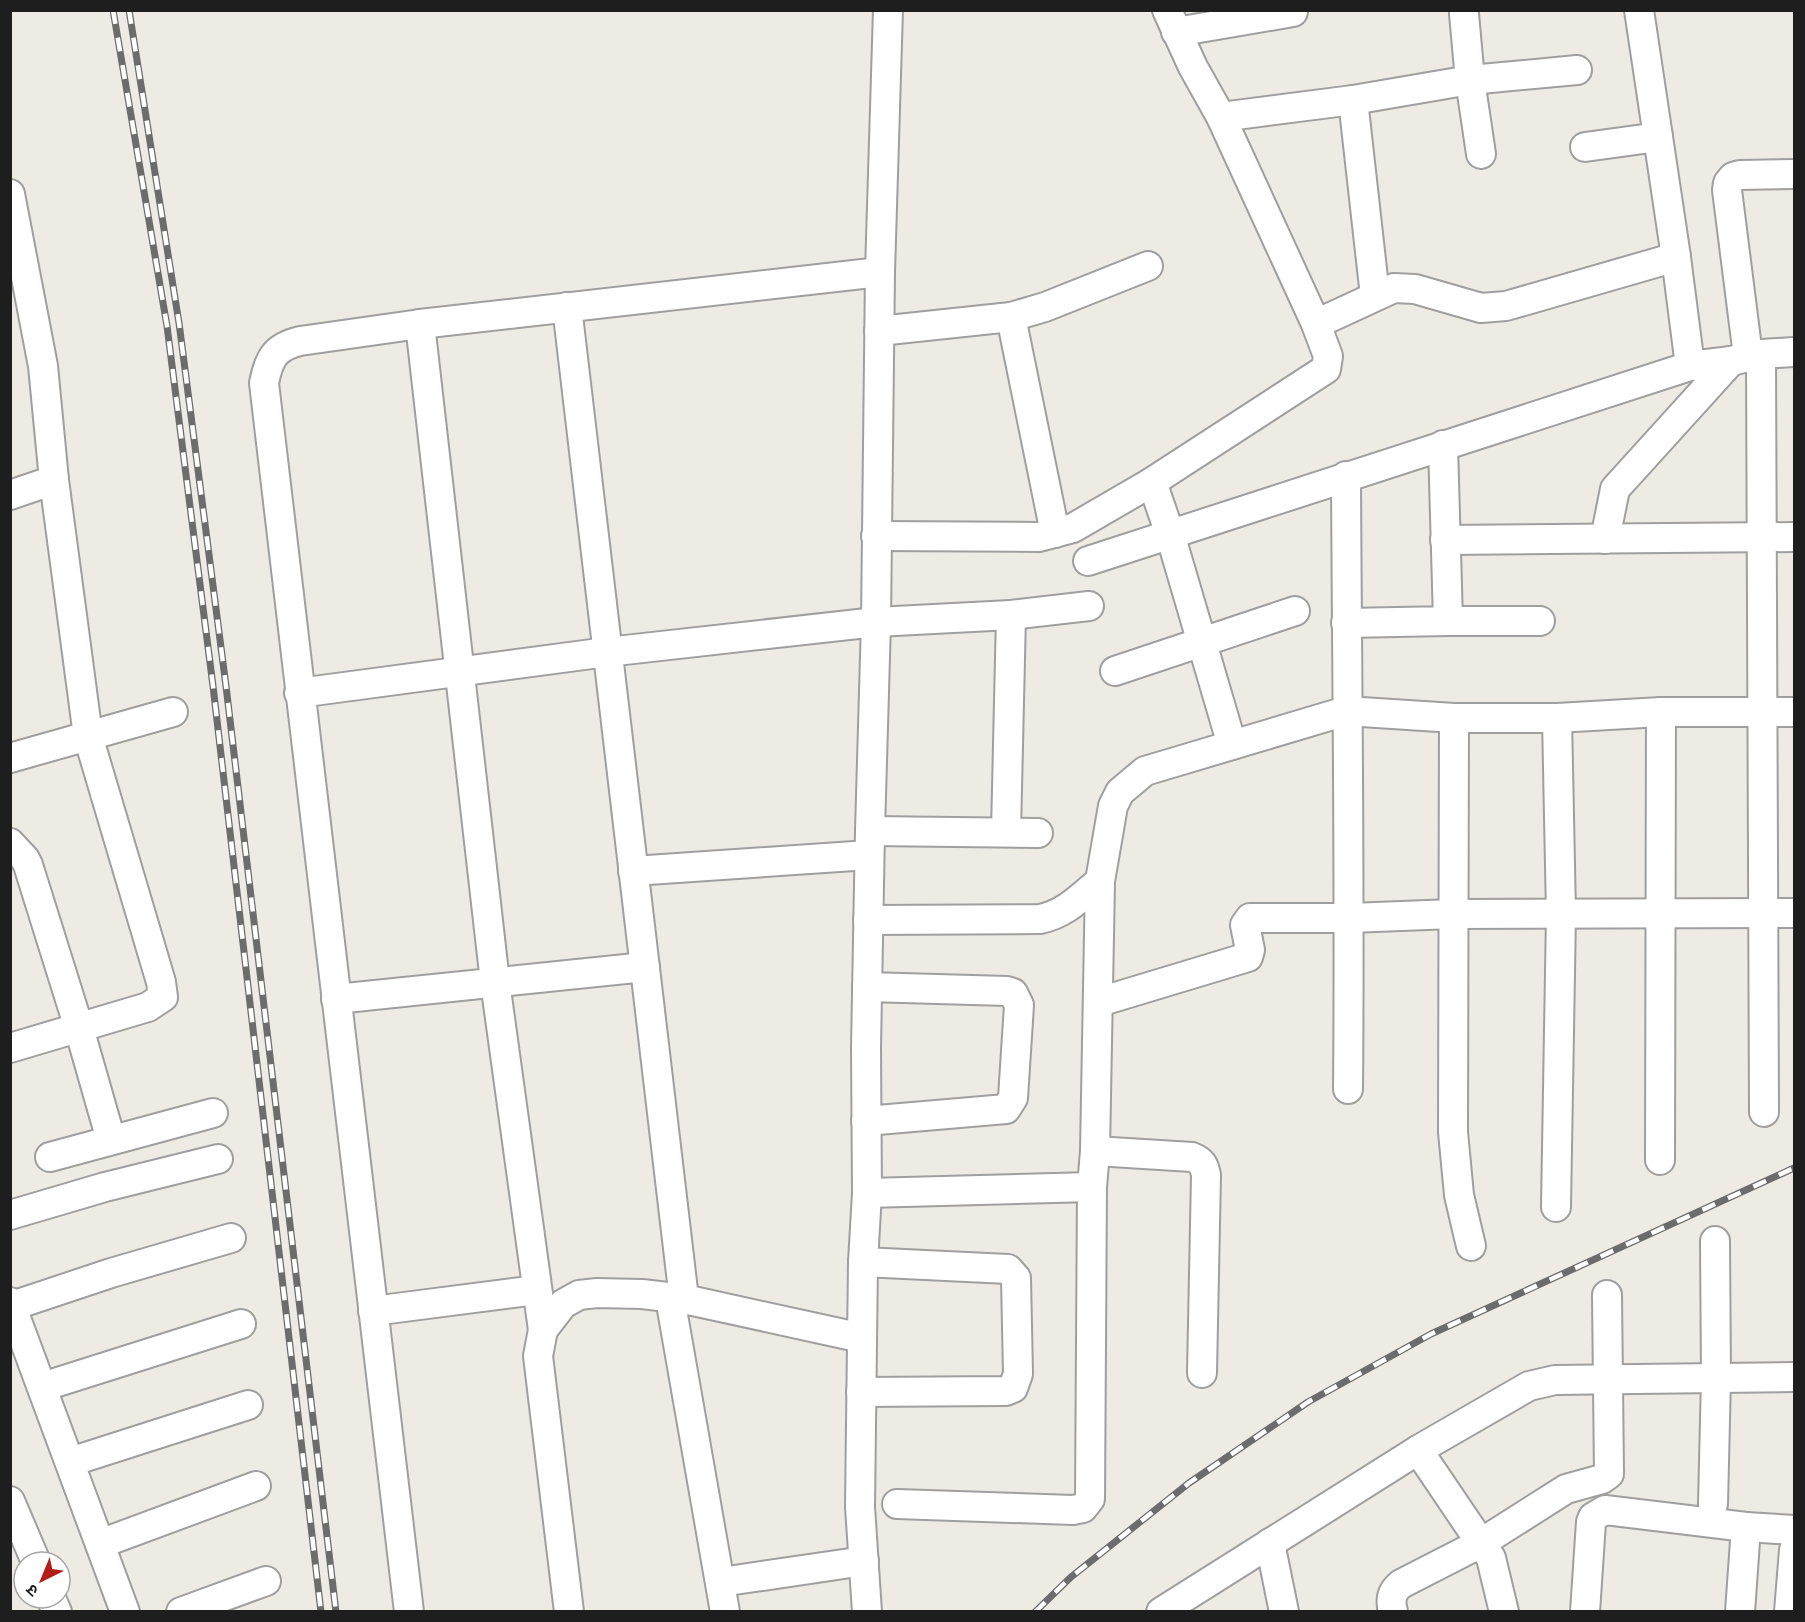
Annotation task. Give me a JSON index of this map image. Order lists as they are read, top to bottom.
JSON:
{
  "north": "bottom left"
}
